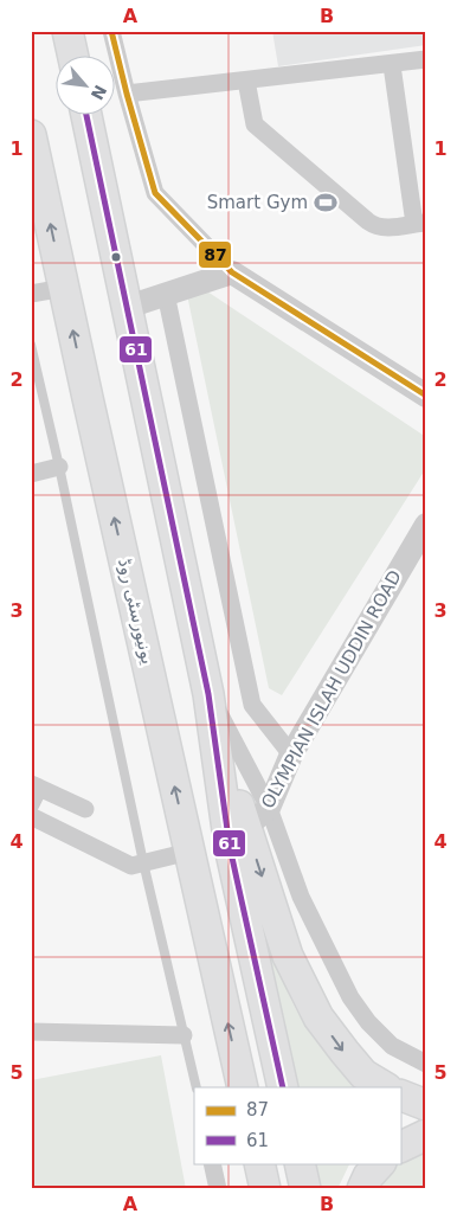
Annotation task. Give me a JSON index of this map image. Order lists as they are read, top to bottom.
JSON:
{
  "streets": {
    "main road": ["یونیورسٹی روڈ"],
    "street": ["OLYMPIAN ISLAH UDDIN ROAD"]
  },
  "places": {
    "sports": ["Smart Gym"]
  },
  "lines": ["transit line 87", "transit line 61"],
  "legend": ["87", "61"],
  "north": "bottom right",
  "grid": {
    "columns": ["A", "B"],
    "rows": [
      "1",
      "2",
      "3",
      "4",
      "5"
    ]
  }
}
